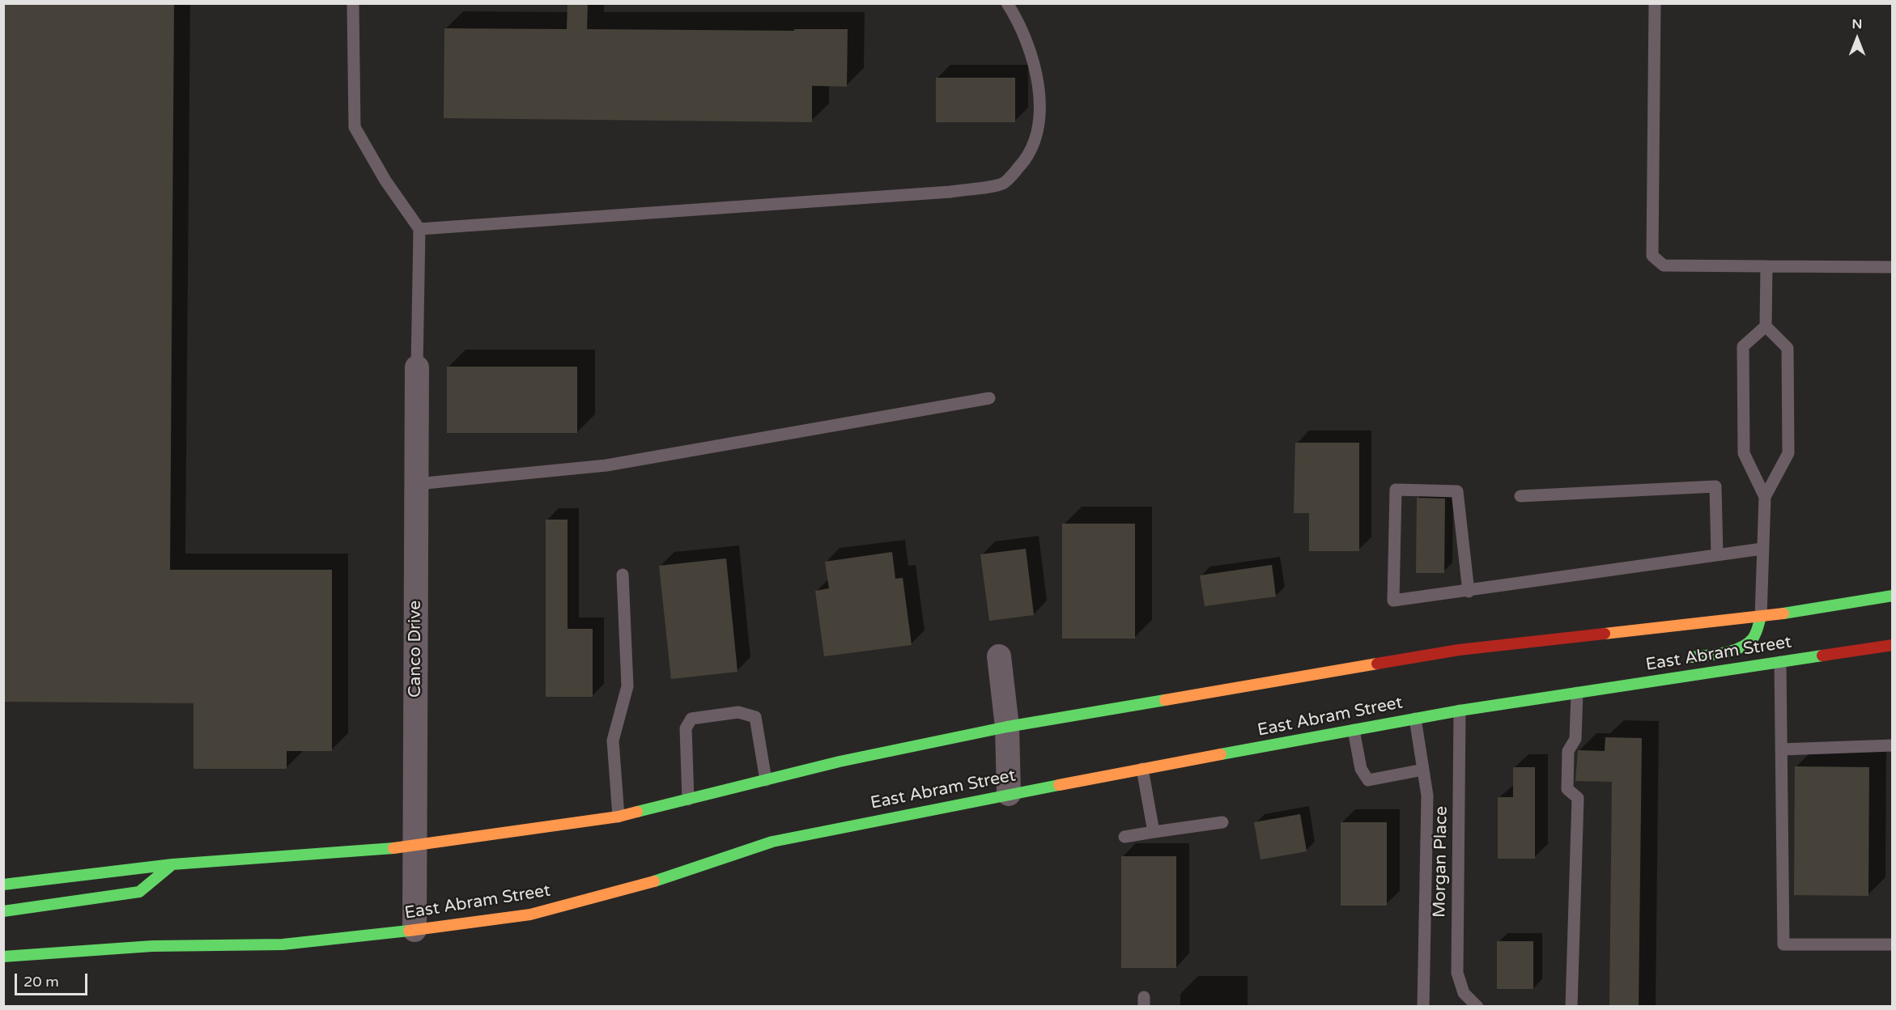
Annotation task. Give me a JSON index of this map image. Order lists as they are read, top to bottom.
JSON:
{
  "streets": {
    "main road": ["East Abram Street"],
    "street": ["Canco Drive"],
    "lane": ["Morgan Place"]
  },
  "crossings": [
    ["Canco Drive", "East Abram Street"],
    ["East Abram Street", "Morgan Place"]
  ],
  "scale_bar": "20 m",
  "north": "top"
}
